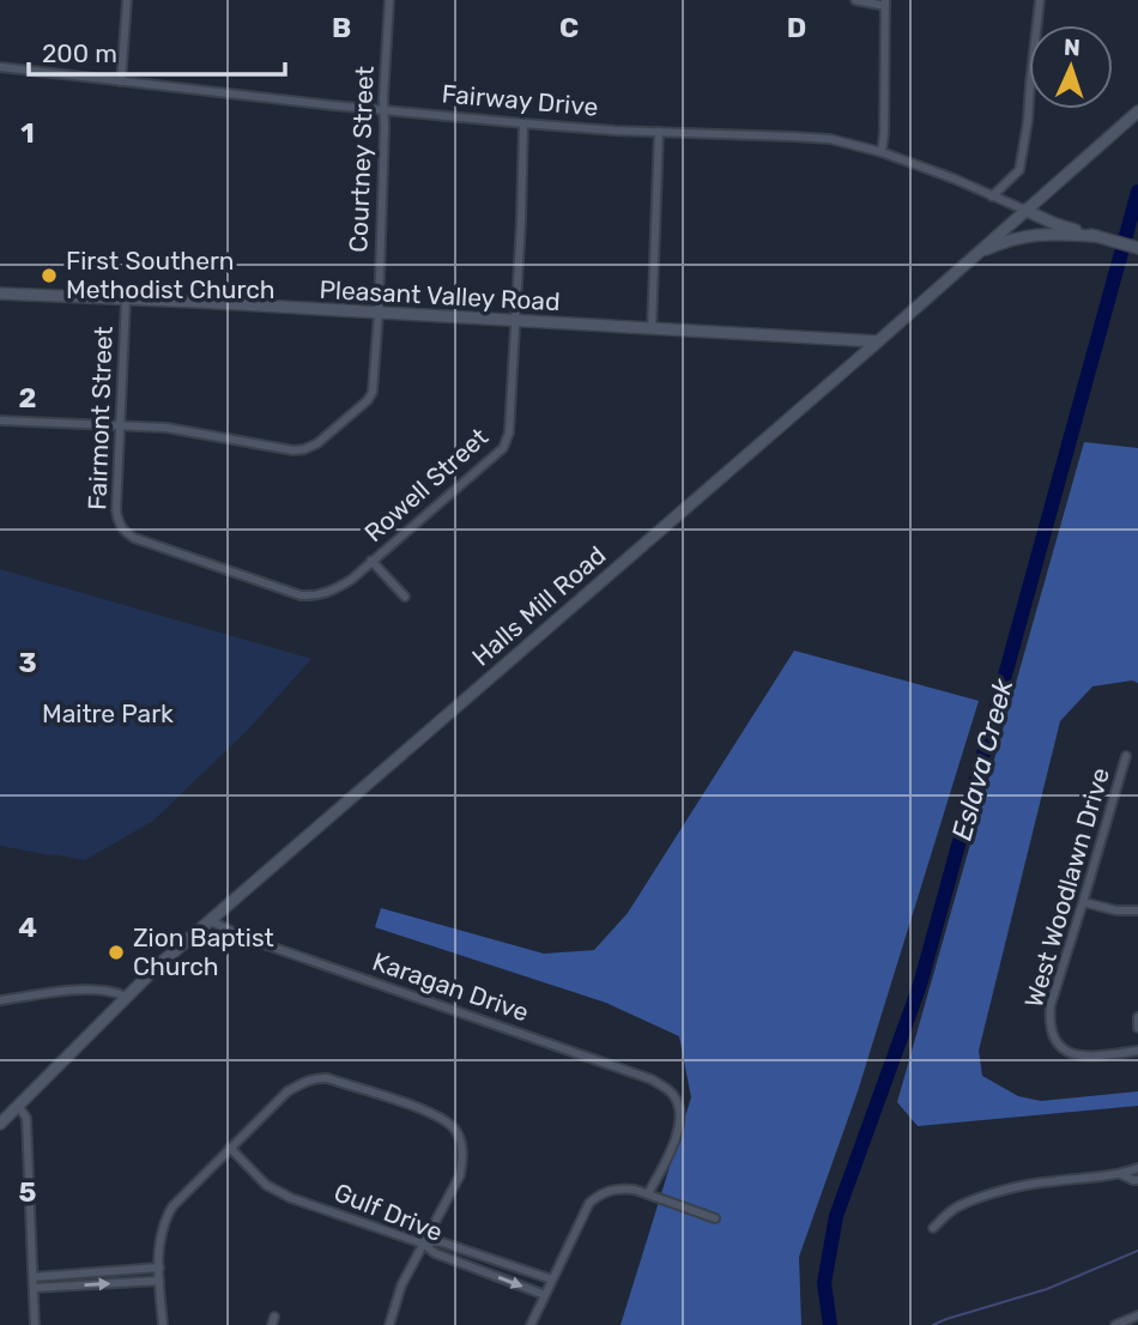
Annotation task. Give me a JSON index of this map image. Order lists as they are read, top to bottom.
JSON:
{
  "streets": {
    "street": [
      "Fairway Drive",
      "Courtney Street",
      "Pleasant Valley Road",
      "Fairmont Street",
      "Rowell Street",
      "Halls Mill Road",
      "West Woodlawn Drive",
      "Karagan Drive",
      "Gulf Drive"
    ]
  },
  "crossings": [
    ["Fairway Drive", "Courtney Street"],
    ["Fairway Drive", "Rowell Street"],
    ["Fairway Drive", "Halls Mill Road"],
    ["Courtney Street", "Pleasant Valley Road"],
    ["Courtney Street", "Fairmont Street"],
    ["Pleasant Valley Road", "Fairmont Street"],
    ["Pleasant Valley Road", "Rowell Street"],
    ["Pleasant Valley Road", "Halls Mill Road"],
    ["Fairmont Street", "Rowell Street"],
    ["Halls Mill Road", "Karagan Drive"]
  ],
  "water": ["Eslava Creek"],
  "parks": ["Maitre Park"],
  "places": ["First Southern Methodist Church", "Zion Baptist Church"],
  "scale_bar": "200 m",
  "north": "top",
  "grid": {
    "columns": ["B", "C", "D"],
    "rows": [
      "1",
      "2",
      "3",
      "4",
      "5"
    ]
  }
}
